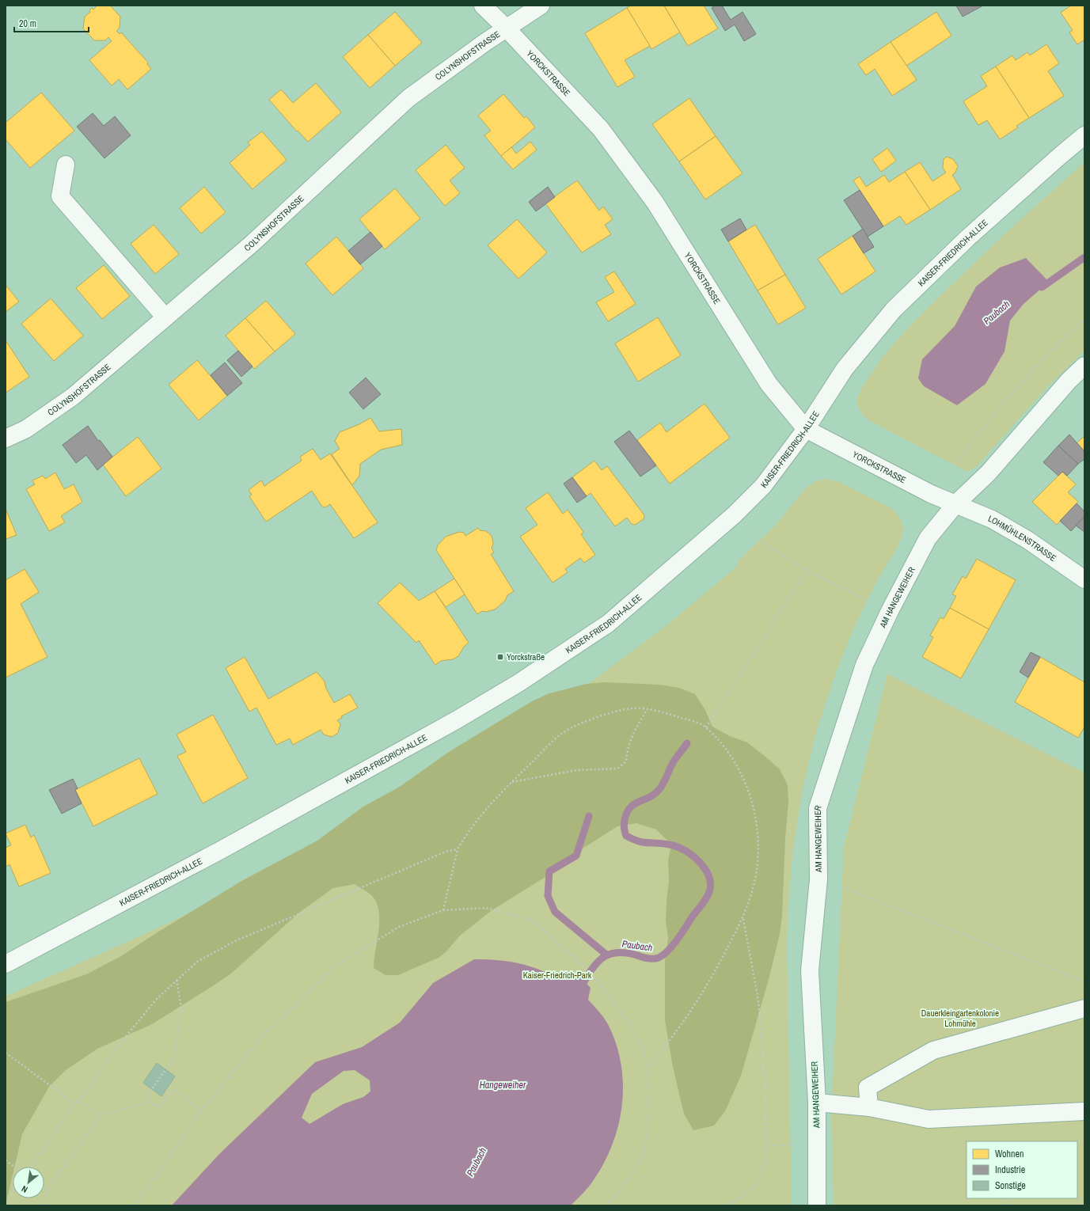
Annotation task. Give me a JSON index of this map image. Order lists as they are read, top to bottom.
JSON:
{
  "streets": {
    "street": [
      "COLYNSHOFSTRASSE",
      "YORCKSTRASSE",
      "KAISER-FRIEDRICH-ALLEE",
      "LOHMÜHLENSTRASSE",
      "AM HANGEWEIHER"
    ]
  },
  "crossings": [
    ["COLYNSHOFSTRASSE", "YORCKSTRASSE"],
    ["YORCKSTRASSE", "KAISER-FRIEDRICH-ALLEE"],
    ["YORCKSTRASSE", "LOHMÜHLENSTRASSE"],
    ["YORCKSTRASSE", "AM HANGEWEIHER"],
    ["LOHMÜHLENSTRASSE", "AM HANGEWEIHER"]
  ],
  "water": ["Paubach", "Hangeweiher"],
  "parks": ["Kaiser-Friedrich-Park", "Dauerkleingartenkolonie Lohmühle"],
  "places": {
    "transit": ["Yorckstraße"]
  },
  "legend": ["Wohnen", "Industrie", "Sonstige"],
  "scale_bar": "20 m",
  "north": "bottom left"
}
